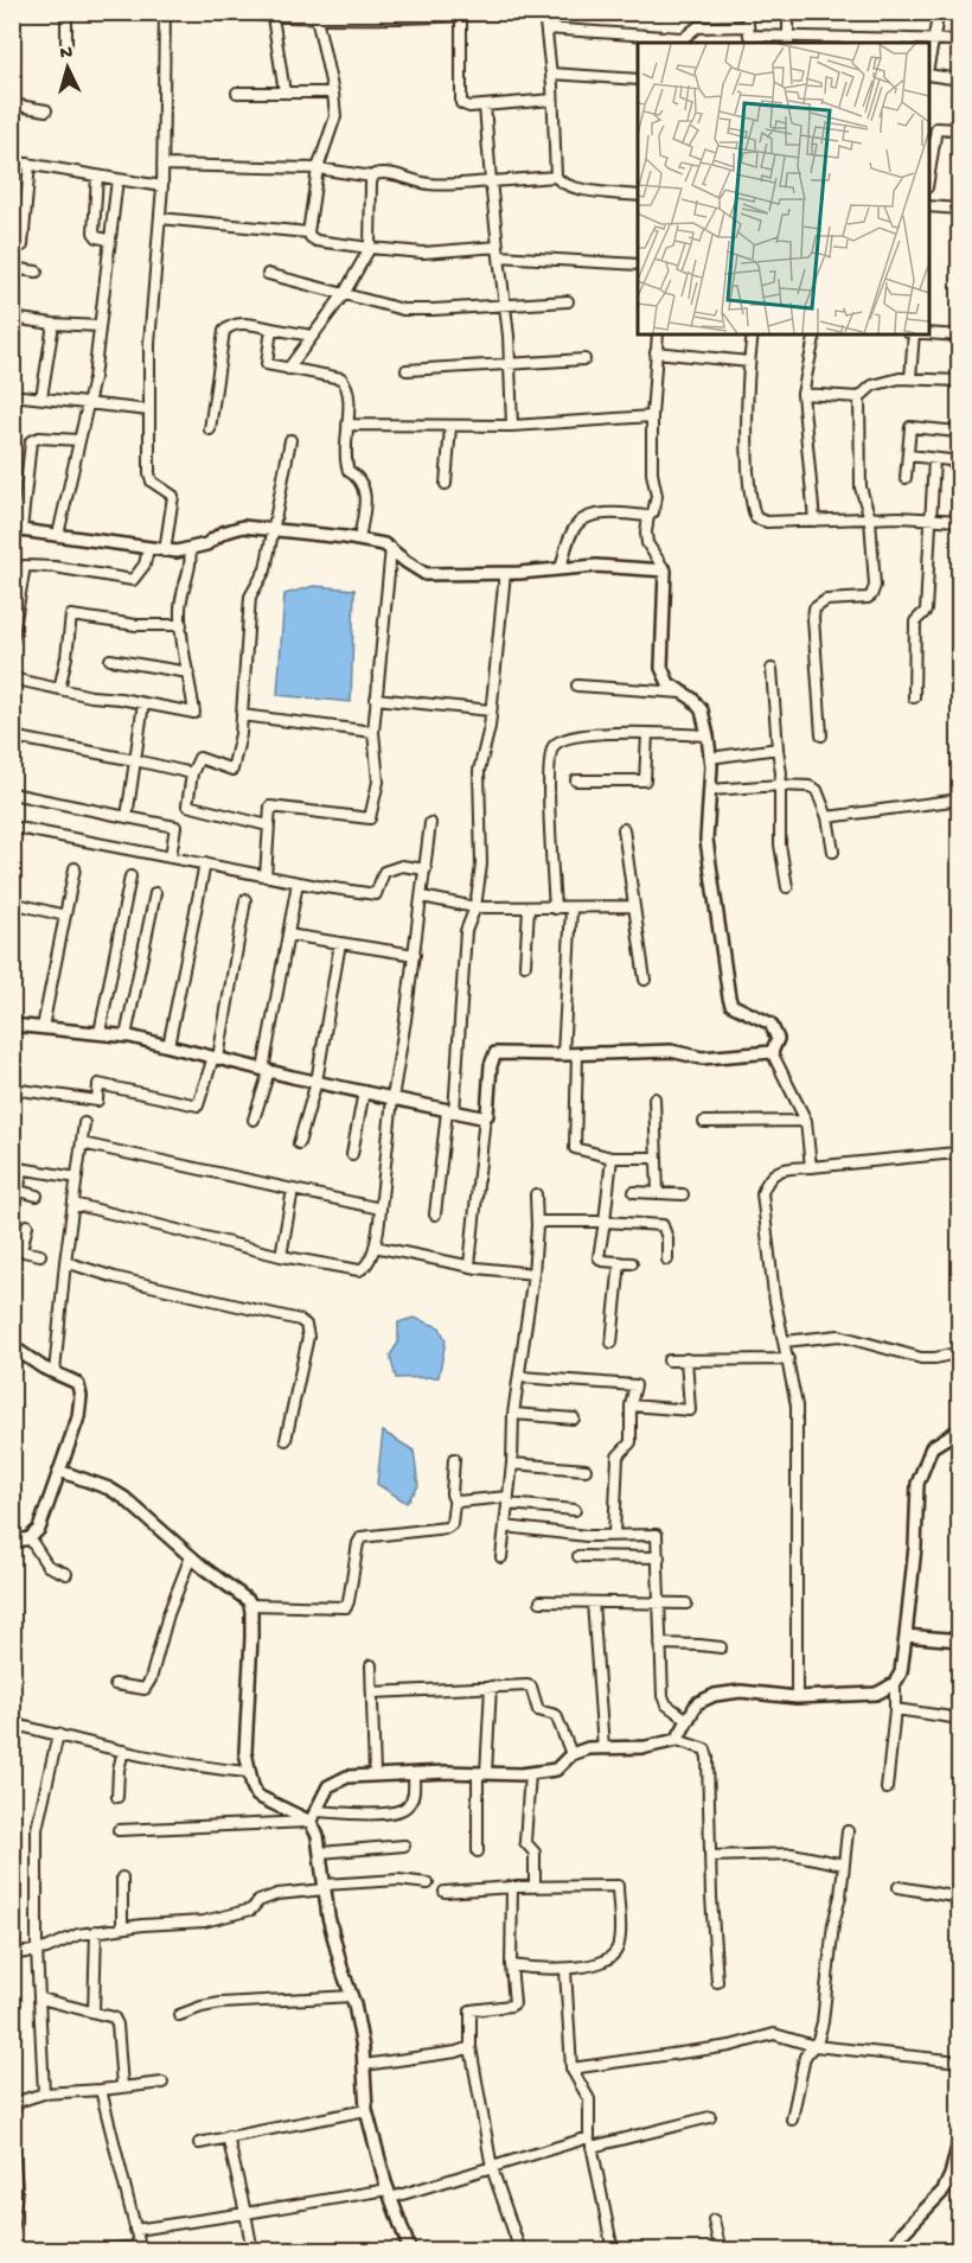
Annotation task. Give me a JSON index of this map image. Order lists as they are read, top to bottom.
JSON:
{
  "north": "top"
}
